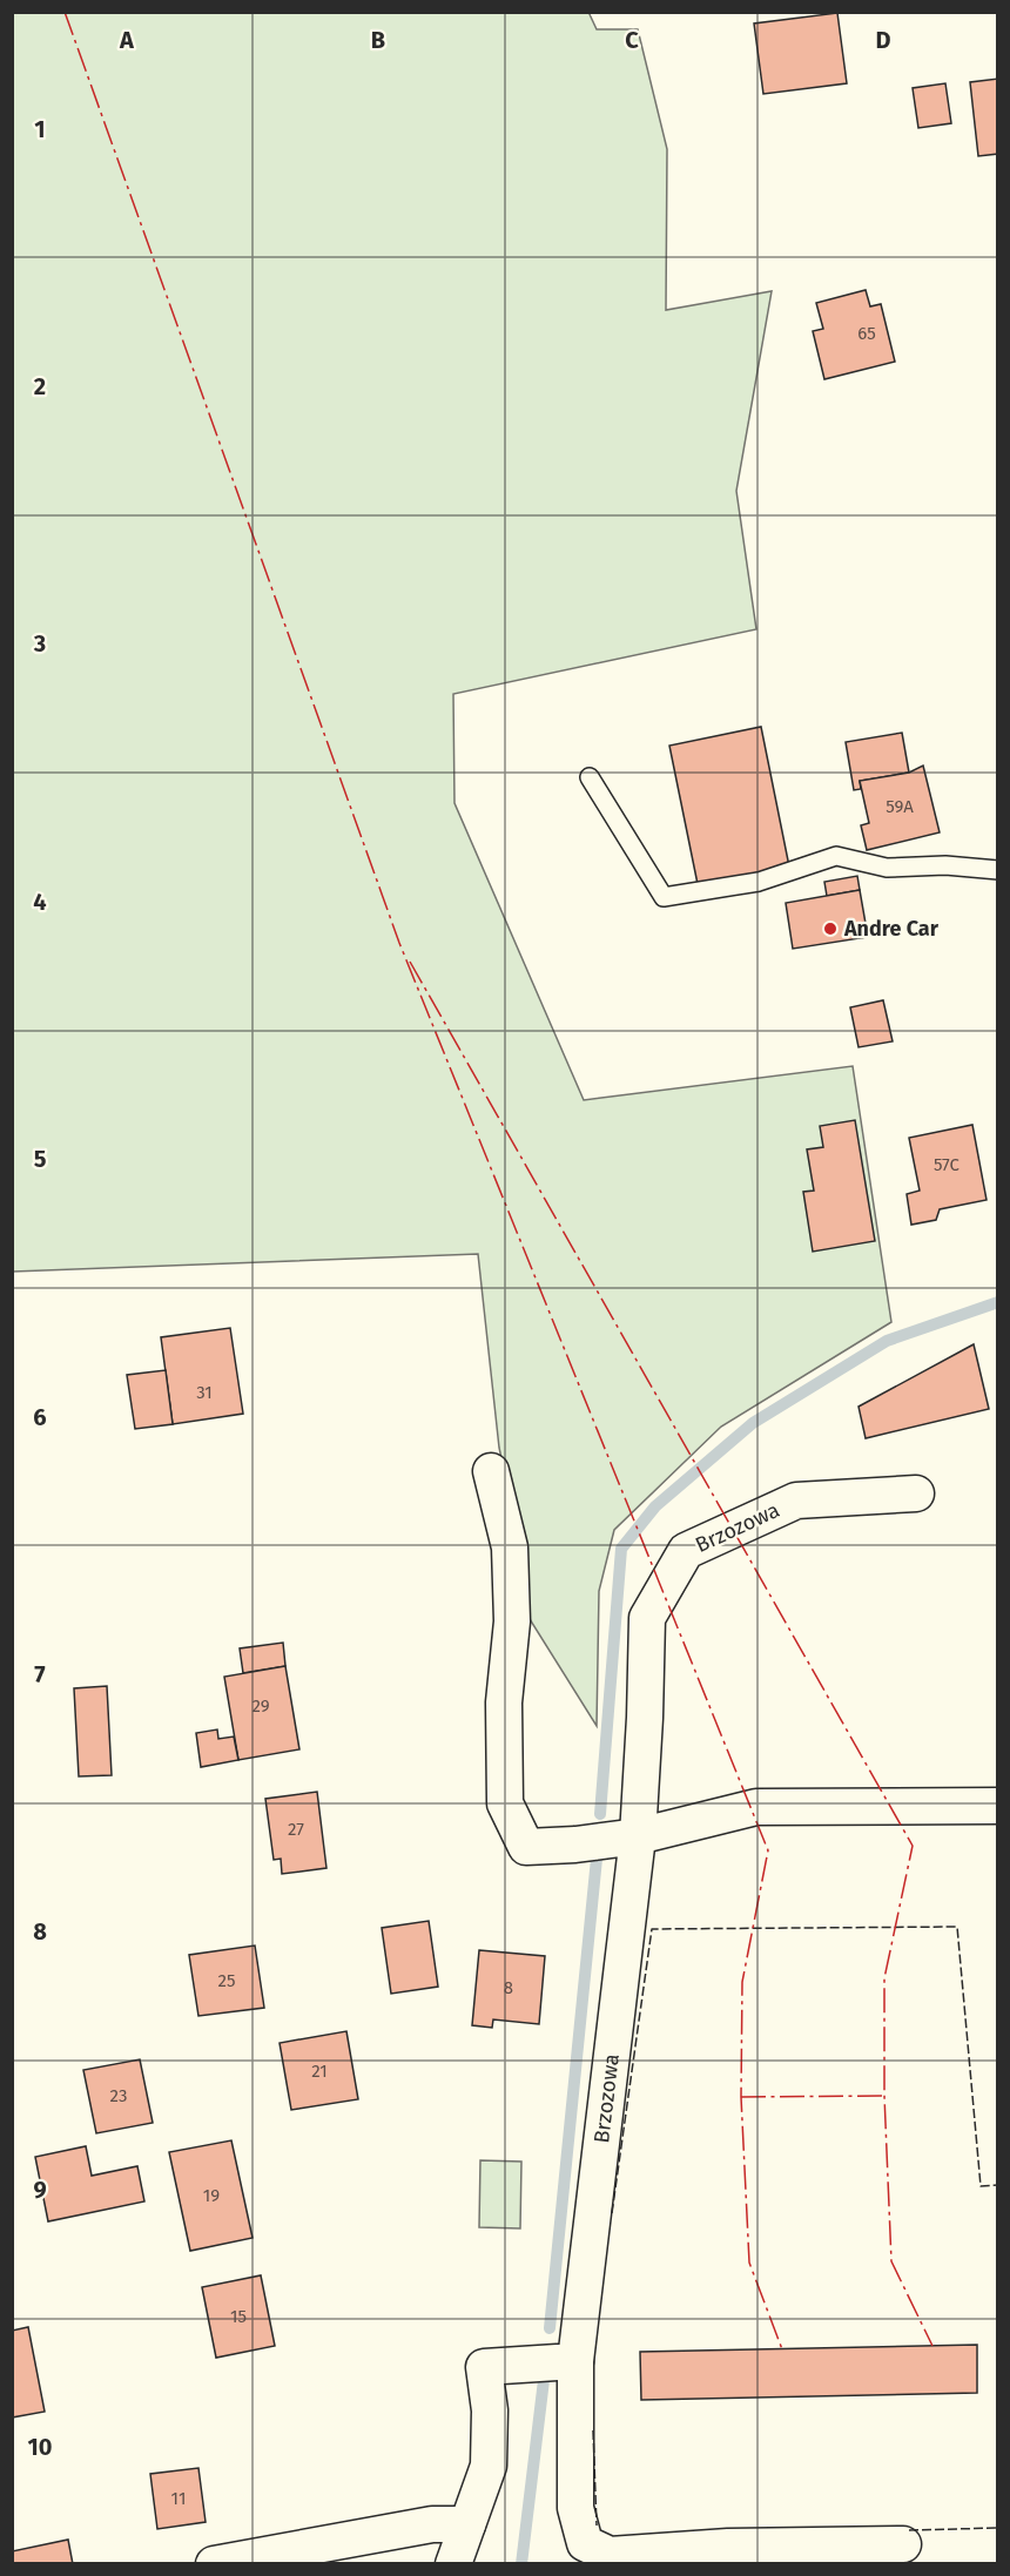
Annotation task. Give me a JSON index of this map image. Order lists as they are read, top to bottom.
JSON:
{
  "streets": {
    "street": ["Brzozowa"]
  },
  "places": ["Andre Car"],
  "house_numbers": [
    "65",
    "59A",
    "57C",
    "31",
    "29",
    "27",
    "25",
    "8",
    "21",
    "23",
    "19",
    "15",
    "11"
  ],
  "grid": {
    "columns": [
      "A",
      "B",
      "C",
      "D"
    ],
    "rows": [
      "1",
      "2",
      "3",
      "4",
      "5",
      "6",
      "7",
      "8",
      "9",
      "10"
    ]
  }
}
